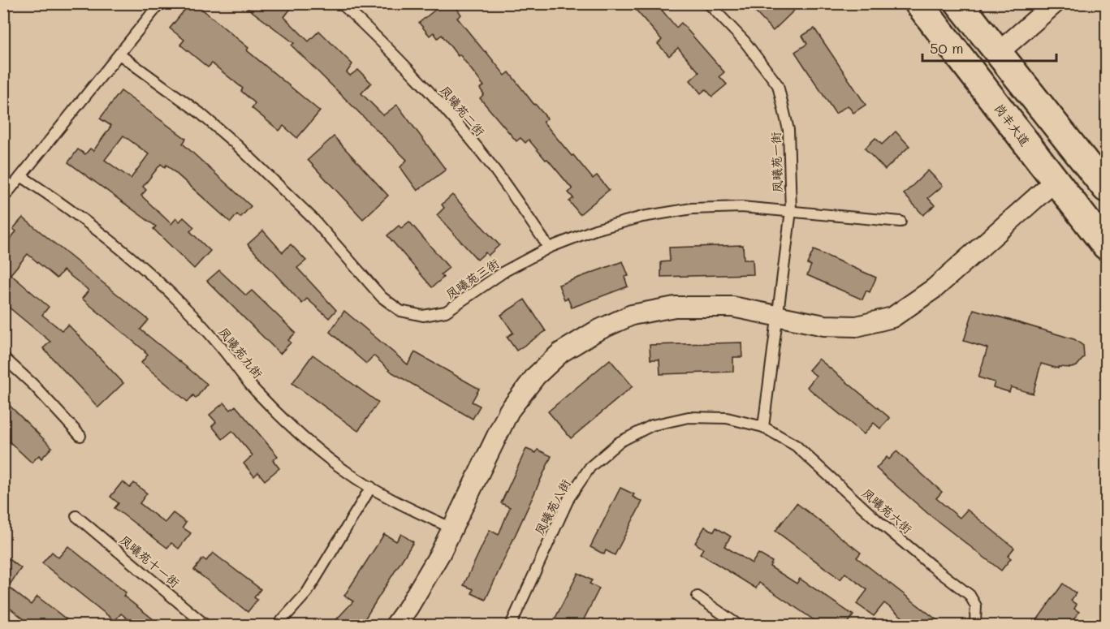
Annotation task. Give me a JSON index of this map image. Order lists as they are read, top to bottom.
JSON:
{
  "streets": {
    "main road": ["岗丰大道"],
    "lane": [
      "凤曦苑二街",
      "凤曦苑一街",
      "凤曦苑三街",
      "凤曦苑九街",
      "凤曦苑八街",
      "凤曦苑六街",
      "凤曦苑十一街"
    ]
  },
  "crossings": [
    ["凤曦苑二街", "凤曦苑三街"],
    ["凤曦苑一街", "凤曦苑三街"],
    ["凤曦苑一街", "凤曦苑八街"],
    ["凤曦苑一街", "凤曦苑六街"],
    ["凤曦苑八街", "凤曦苑六街"]
  ],
  "scale_bar": "50 m"
}
